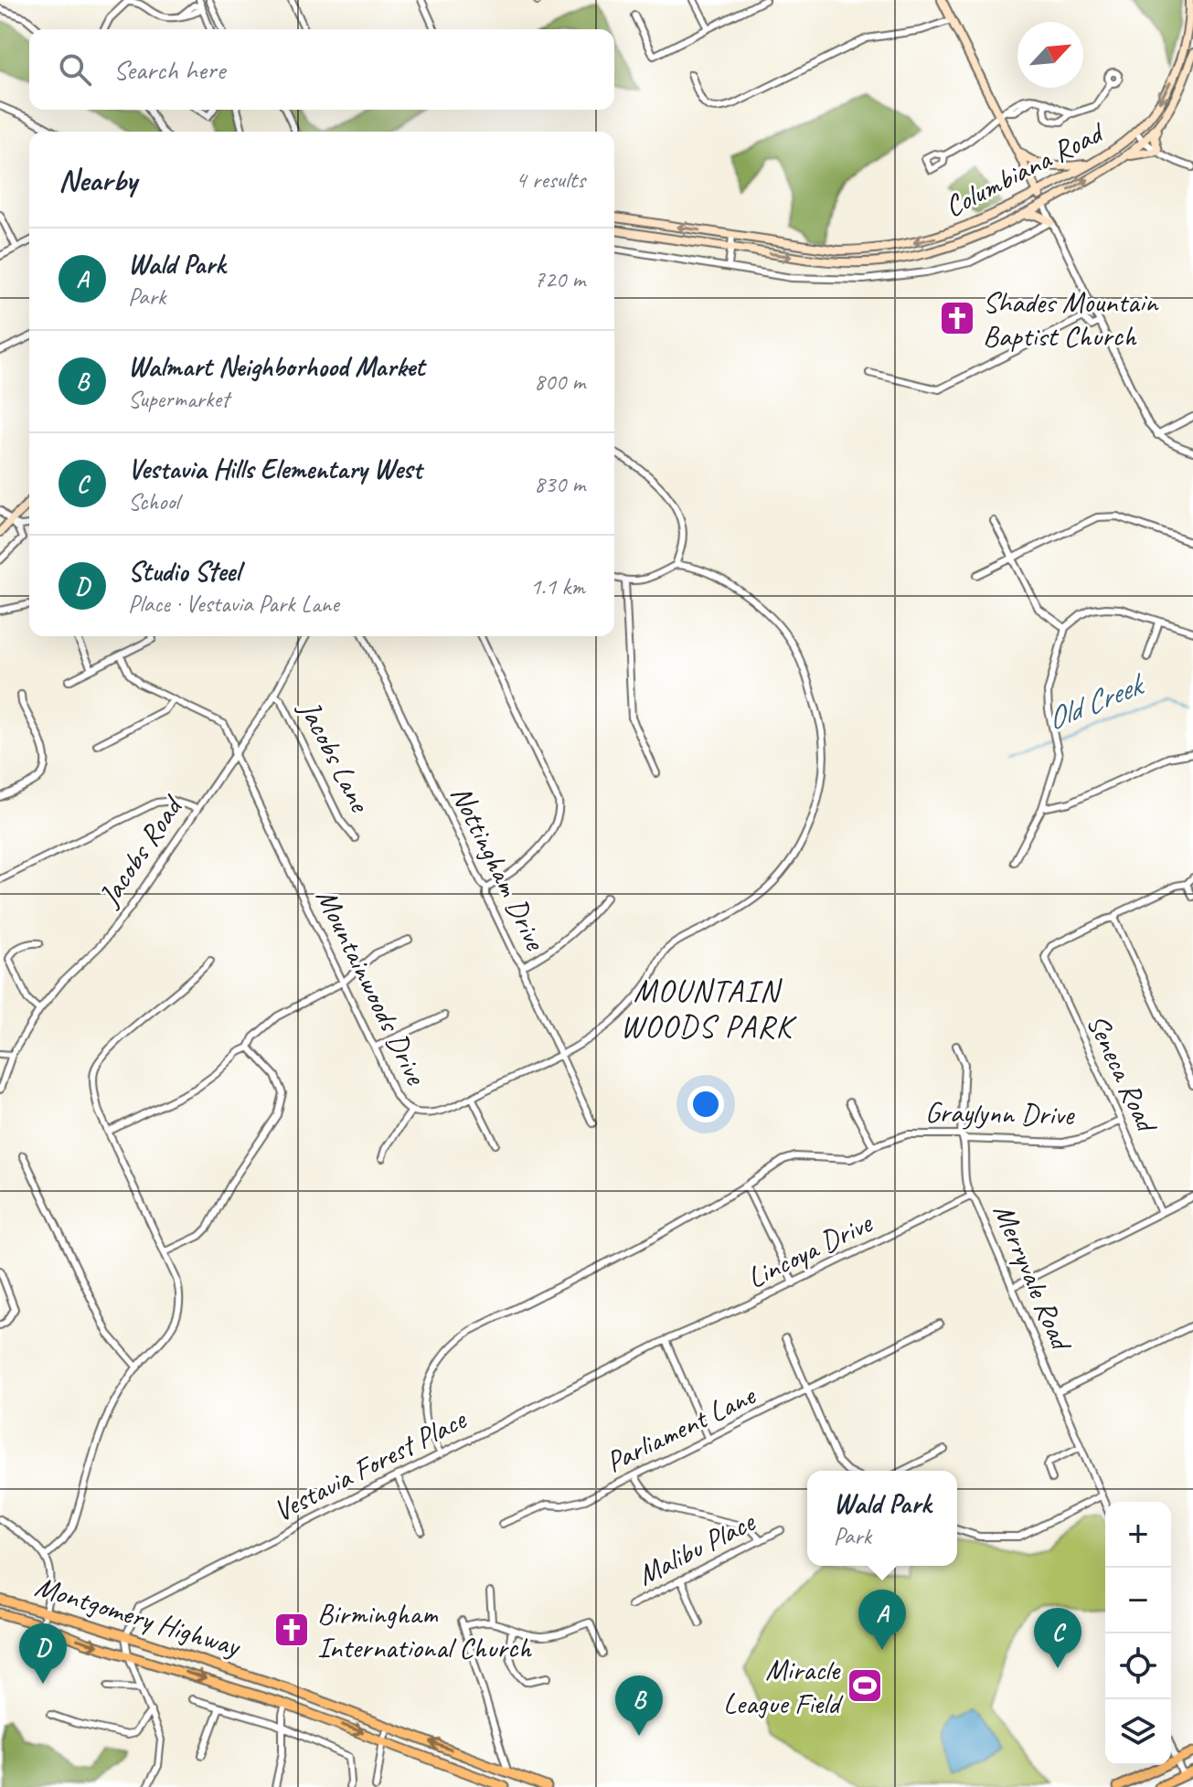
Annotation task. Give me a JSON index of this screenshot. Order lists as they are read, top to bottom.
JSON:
{
  "streets": {
    "main road": ["Columbiana Road", "Montgomery Highway"],
    "street": [
      "Jacobs Lane",
      "Jacobs Road",
      "Nottingham Drive",
      "Mountainwoods Drive",
      "Seneca Road",
      "Graylynn Drive",
      "Lincoya Drive",
      "Merryvale Road",
      "Parliament Lane",
      "Vestavia Forest Place",
      "Malibu Place"
    ]
  },
  "crossings": [
    ["Jacobs Lane", "Jacobs Road"],
    ["Jacobs Road", "Mountainwoods Drive"],
    ["Nottingham Drive", "Mountainwoods Drive"],
    ["Seneca Road", "Graylynn Drive"],
    ["Graylynn Drive", "Merryvale Road"],
    ["Graylynn Drive", "Vestavia Forest Place"],
    ["Lincoya Drive", "Merryvale Road"],
    ["Lincoya Drive", "Vestavia Forest Place"],
    ["Vestavia Forest Place", "Montgomery Highway"]
  ],
  "districts": ["MOUNTAIN WOODS PARK"],
  "water": ["Old Creek"],
  "places": {
    "church": ["Shades Mountain Baptist Church", "Birmingham International Church"],
    "sports": ["Miracle League Field"]
  },
  "north": "top right",
  "page": {
    "search": "Search here",
    "heading": ["Nearby", "4 results"],
    "list": [
      {
        "mark": "A",
        "name": "Wald Park",
        "note": "Park",
        "value": "720 m"
      },
      {
        "mark": "B",
        "name": "Walmart Neighborhood Market",
        "note": "Supermarket",
        "value": "800 m"
      },
      {
        "mark": "C",
        "name": "Vestavia Hills Elementary West",
        "note": "School",
        "value": "830 m"
      },
      {
        "mark": "D",
        "name": "Studio Steel",
        "note": "Place · Vestavia Park Lane",
        "value": "1.1 km"
      }
    ],
    "popup": ["Wald Park", "Park"],
    "map_buttons": ["+", "−"],
    "pins": [
      "A",
      "C",
      "D",
      "B"
    ]
  }
}
